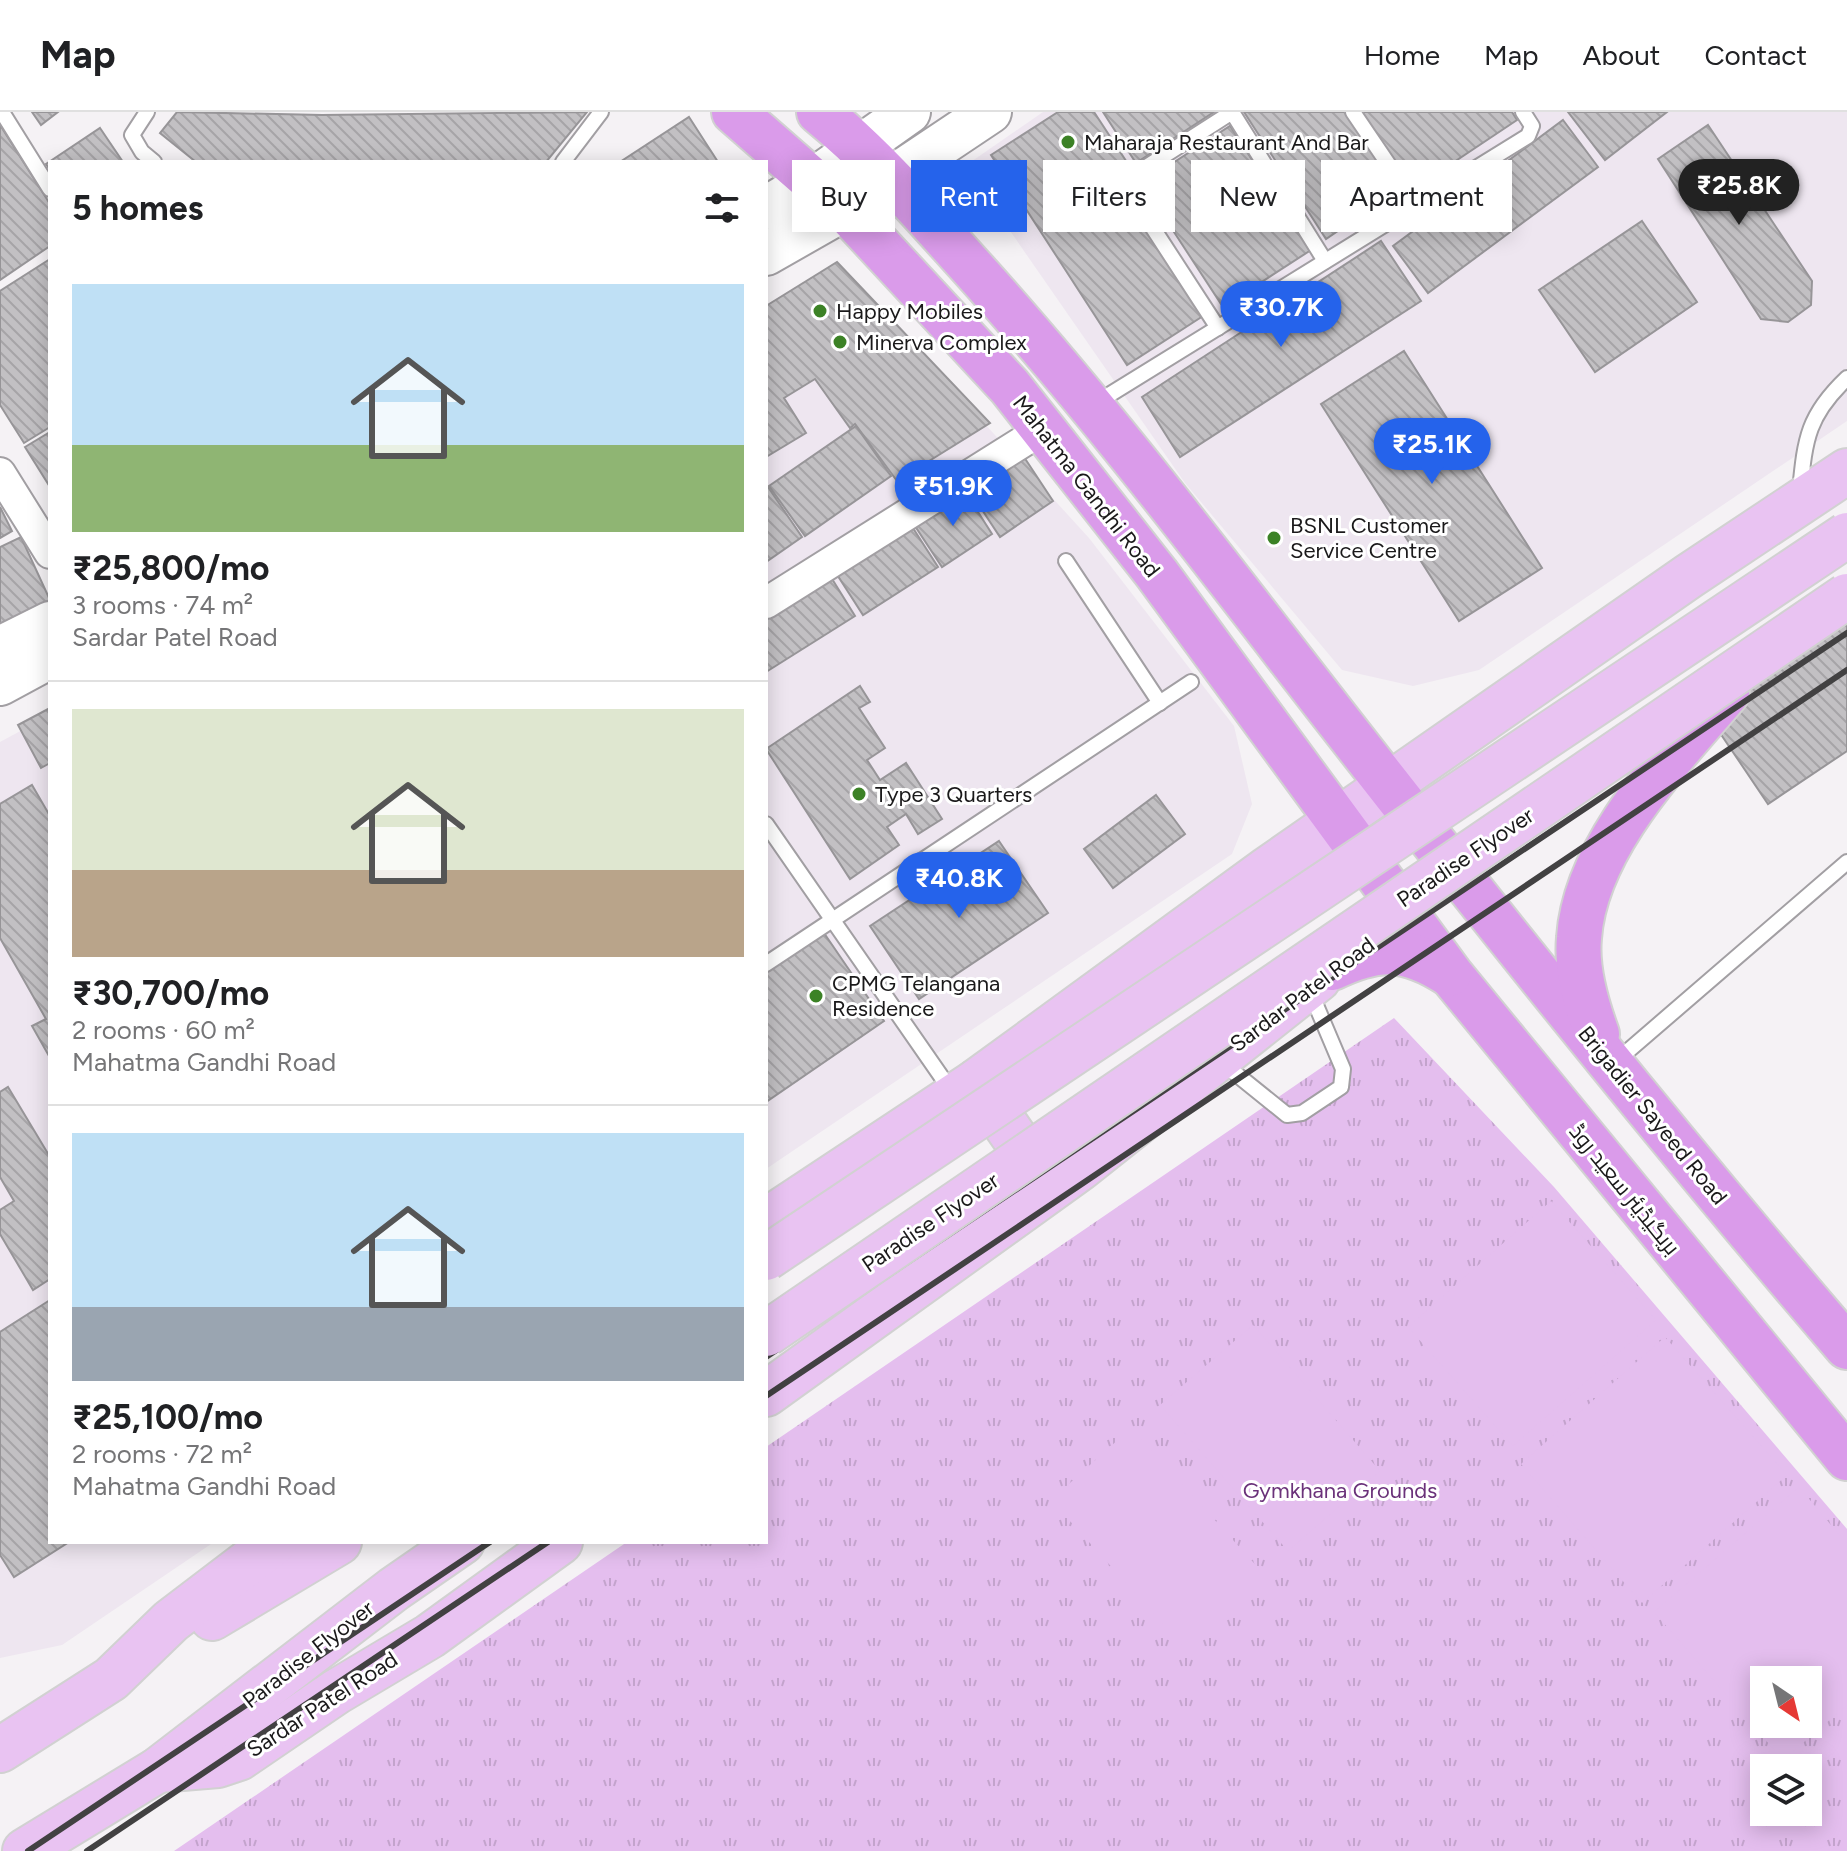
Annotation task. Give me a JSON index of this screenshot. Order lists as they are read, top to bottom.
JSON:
{
  "streets": {
    "highway": ["Mahatma Gandhi Road", "Brigadier Sayeed Road", "بریگیڈیئر سعید روڈ"],
    "main road": ["Paradise Flyover", "Sardar Patel Road"]
  },
  "crossings": [
    ["Mahatma Gandhi Road", "Sardar Patel Road"],
    ["Mahatma Gandhi Road", "بریگیڈیئر سعید روڈ"],
    ["Paradise Flyover", "Sardar Patel Road"],
    ["Sardar Patel Road", "Brigadier Sayeed Road"],
    ["Sardar Patel Road", "بریگیڈیئر سعید روڈ"]
  ],
  "parks": ["Gymkhana Grounds"],
  "places": [
    "Maharaja Restaurant And Bar",
    "Happy Mobiles",
    "Minerva Complex",
    "BSNL Customer Service Centre",
    "Type 3 Quarters",
    "CPMG Telangana Residence"
  ],
  "north": "bottom right",
  "page": {
    "header": "Map",
    "nav": [
      "Home",
      "Map",
      "About",
      "Contact"
    ],
    "price": [
      "₹25.8K",
      "₹30.7K",
      "₹25.1K",
      "₹51.9K",
      "₹40.8K"
    ],
    "chip": [
      "Buy",
      "Rent",
      "Filters",
      "New",
      "Apartment"
    ],
    "heading": "5 homes",
    "list": [
      {
        "name": "₹25,800/mo",
        "note": "3 rooms · 74 m² · Sardar Patel Road"
      },
      {
        "name": "₹30,700/mo",
        "note": "2 rooms · 60 m² · Mahatma Gandhi Road"
      },
      {
        "name": "₹25,100/mo",
        "note": "2 rooms · 72 m² · Mahatma Gandhi Road"
      }
    ]
  }
}
